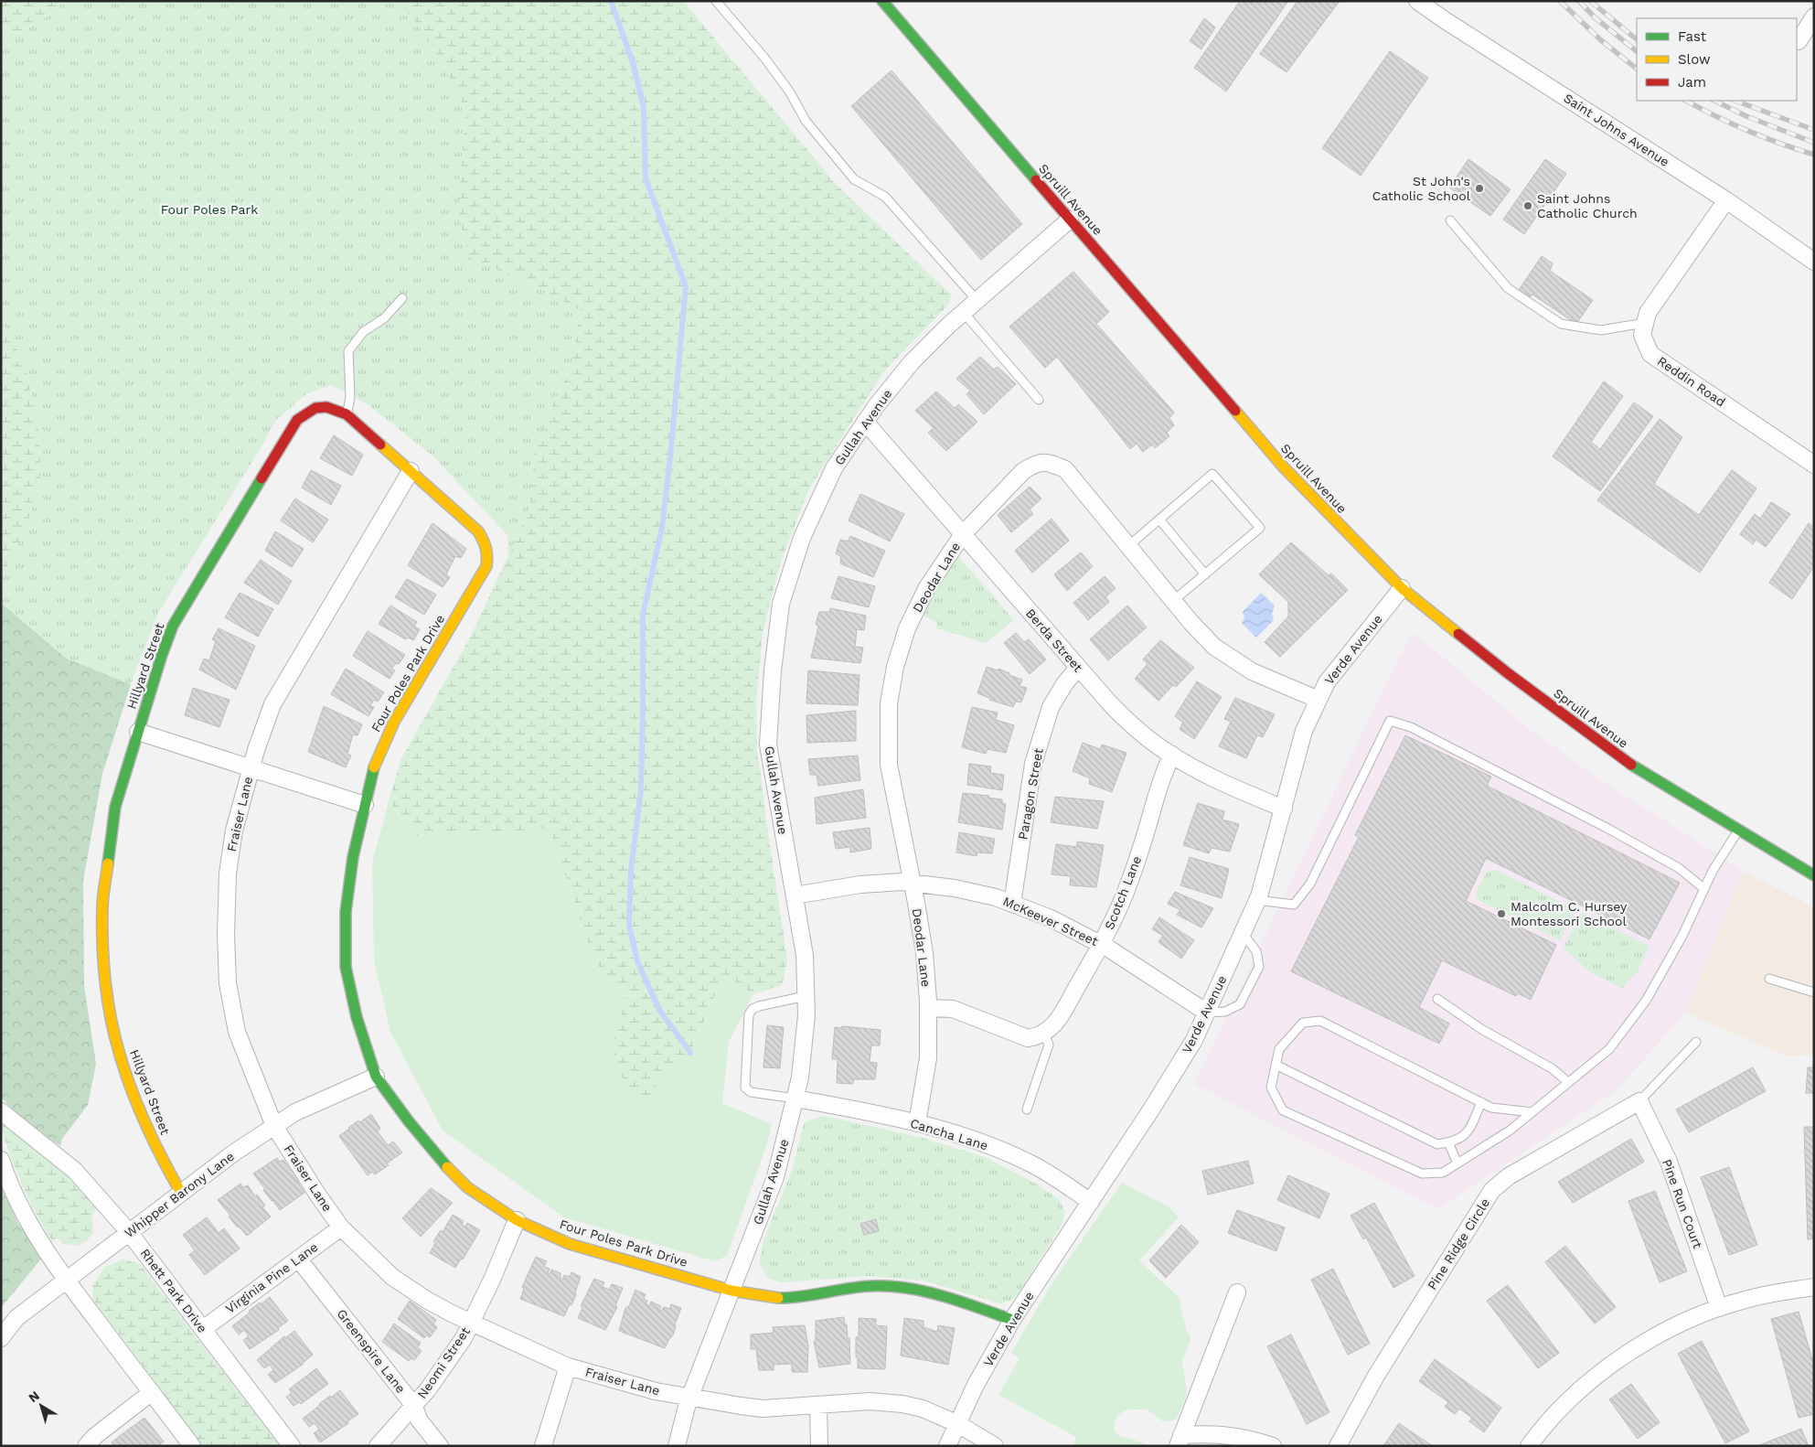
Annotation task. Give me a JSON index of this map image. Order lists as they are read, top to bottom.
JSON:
{
  "streets": {
    "street": [
      "Saint Johns Avenue",
      "Spruill Avenue",
      "Reddin Road",
      "Gullah Avenue",
      "Deodar Lane",
      "Berda Street",
      "Verde Avenue",
      "Hillyard Street",
      "Four Poles Park Drive",
      "Paragon Street",
      "Fraiser Lane",
      "Scotch Lane",
      "McKeever Street",
      "Cancha Lane",
      "Whipper Barony Lane",
      "Pine Run Court",
      "Pine Ridge Circle",
      "Virginia Pine Lane",
      "Rhett Park Drive",
      "Greenspire Lane",
      "Neomi Street"
    ]
  },
  "crossings": [
    ["Spruill Avenue", "Gullah Avenue"],
    ["Spruill Avenue", "Verde Avenue"],
    ["Gullah Avenue", "Berda Street"],
    ["Gullah Avenue", "Four Poles Park Drive"],
    ["Gullah Avenue", "Fraiser Lane"],
    ["Gullah Avenue", "McKeever Street"],
    ["Gullah Avenue", "Cancha Lane"],
    ["Deodar Lane", "Berda Street"],
    ["Deodar Lane", "Verde Avenue"],
    ["Deodar Lane", "McKeever Street"],
    ["Deodar Lane", "Cancha Lane"],
    ["Berda Street", "Verde Avenue"],
    ["Berda Street", "Paragon Street"],
    ["Berda Street", "Scotch Lane"],
    ["Verde Avenue", "Four Poles Park Drive"],
    ["Verde Avenue", "Fraiser Lane"],
    ["Verde Avenue", "McKeever Street"],
    ["Verde Avenue", "Cancha Lane"],
    ["Hillyard Street", "Four Poles Park Drive"],
    ["Hillyard Street", "Fraiser Lane"],
    ["Hillyard Street", "Whipper Barony Lane"],
    ["Four Poles Park Drive", "Whipper Barony Lane"],
    ["Four Poles Park Drive", "Neomi Street"],
    ["Paragon Street", "McKeever Street"],
    ["Fraiser Lane", "Whipper Barony Lane"],
    ["Fraiser Lane", "Virginia Pine Lane"],
    ["Fraiser Lane", "Neomi Street"],
    ["Scotch Lane", "McKeever Street"],
    ["Whipper Barony Lane", "Rhett Park Drive"],
    ["Pine Run Court", "Pine Ridge Circle"],
    ["Virginia Pine Lane", "Rhett Park Drive"],
    ["Virginia Pine Lane", "Greenspire Lane"],
    ["Greenspire Lane", "Neomi Street"]
  ],
  "parks": ["Four Poles Park"],
  "places": ["St John's Catholic School", "Saint Johns Catholic Church", "Malcolm C. Hursey Montessori School"],
  "legend": ["Fast", "Slow", "Jam"],
  "north": "top left"
}
